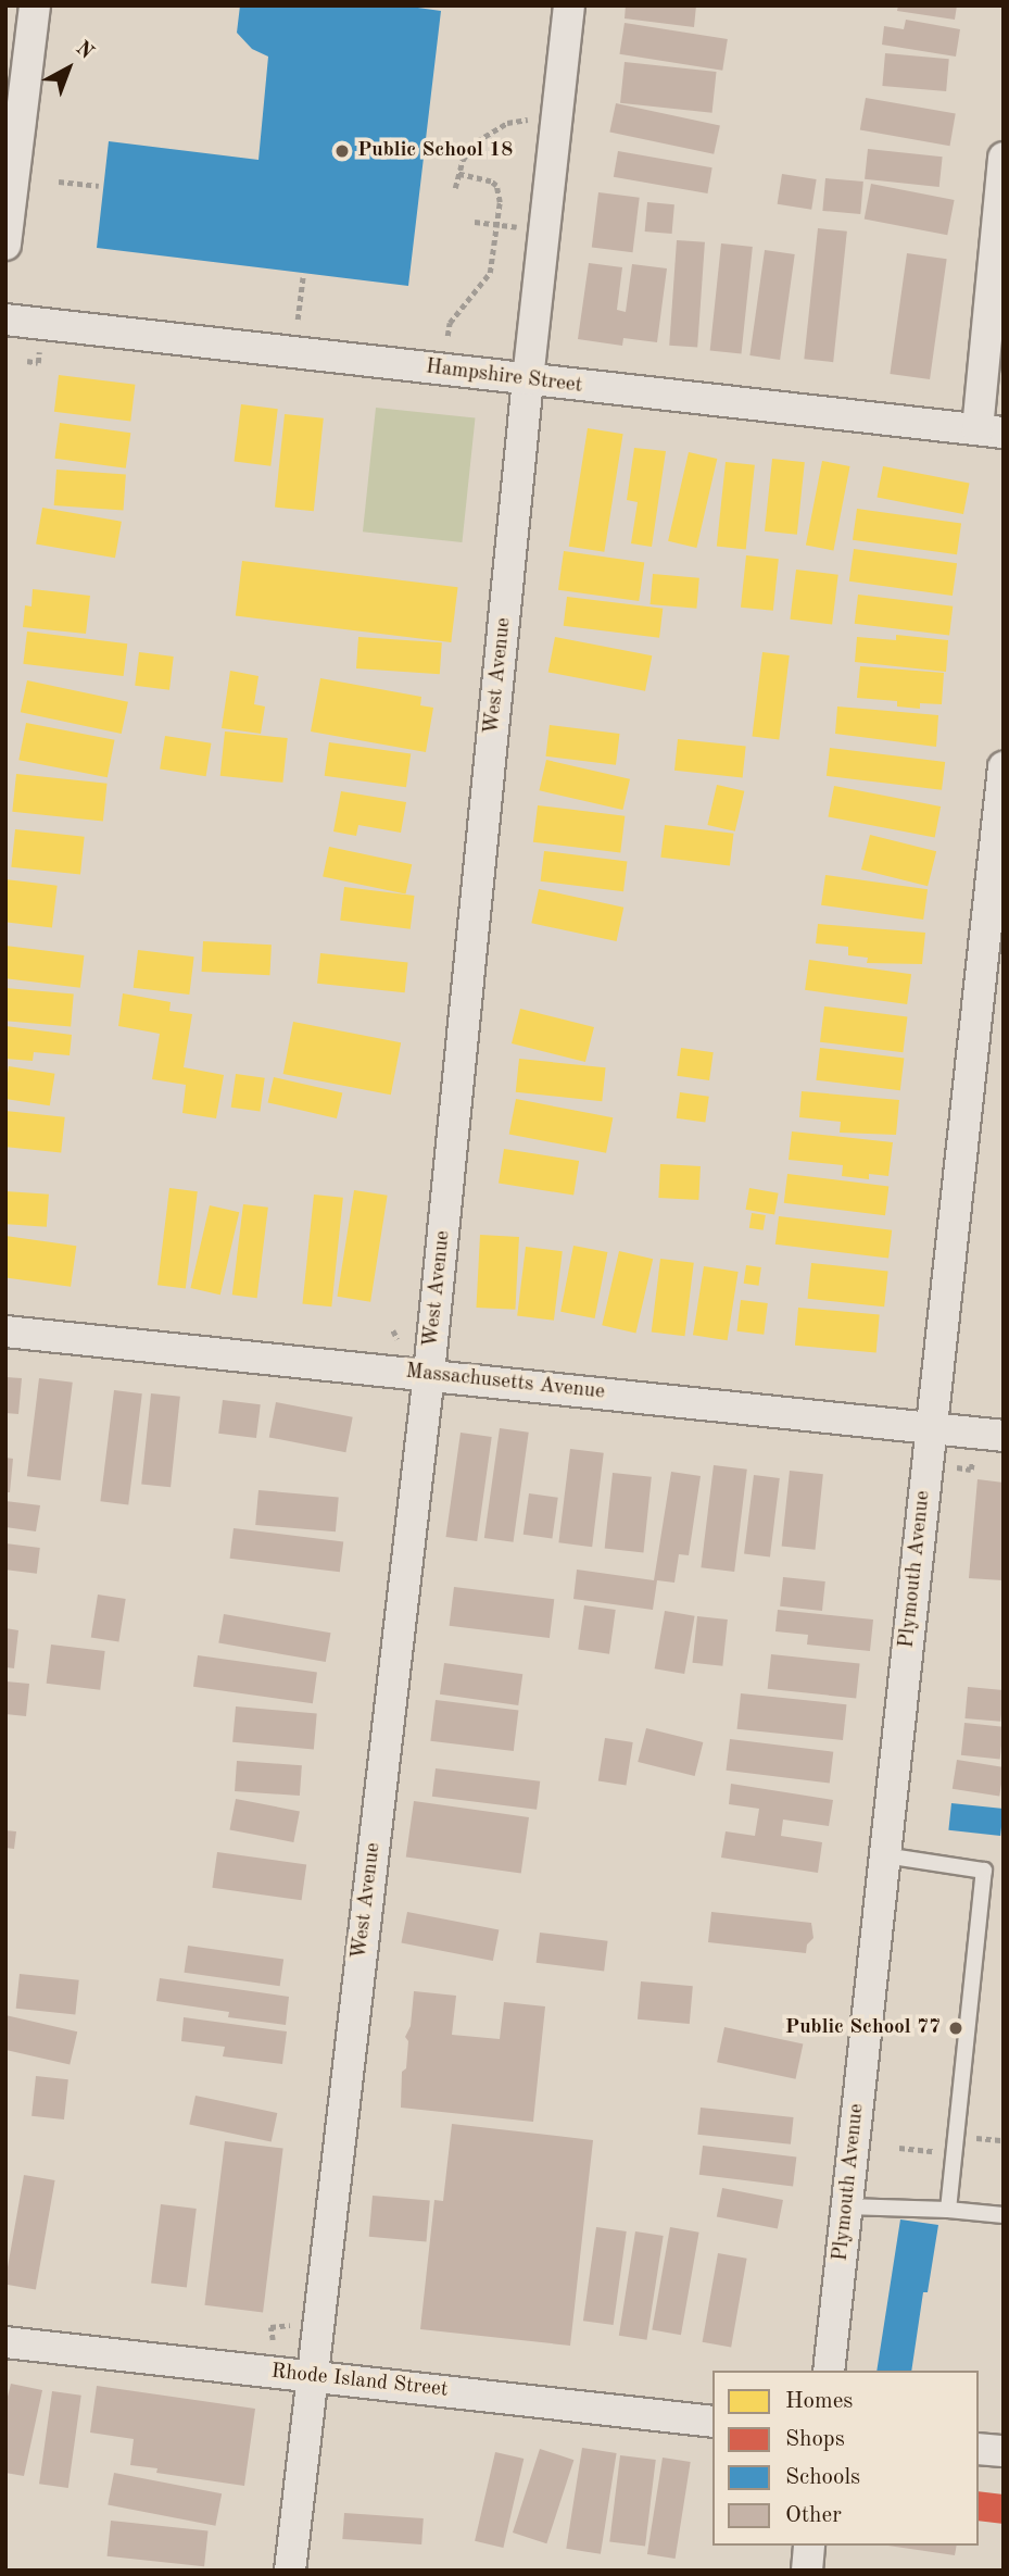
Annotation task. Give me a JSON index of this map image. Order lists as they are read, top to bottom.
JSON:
{
  "streets": {
    "street": [
      "Hampshire Street",
      "West Avenue",
      "Massachusetts Avenue",
      "Plymouth Avenue",
      "Rhode Island Street"
    ]
  },
  "crossings": [
    ["Hampshire Street", "West Avenue"],
    ["West Avenue", "Massachusetts Avenue"],
    ["West Avenue", "Rhode Island Street"],
    ["Massachusetts Avenue", "Plymouth Avenue"]
  ],
  "places": ["Public School 18", "Public School 77"],
  "legend": [
    "Homes",
    "Shops",
    "Schools",
    "Other"
  ],
  "north": "top right"
}
